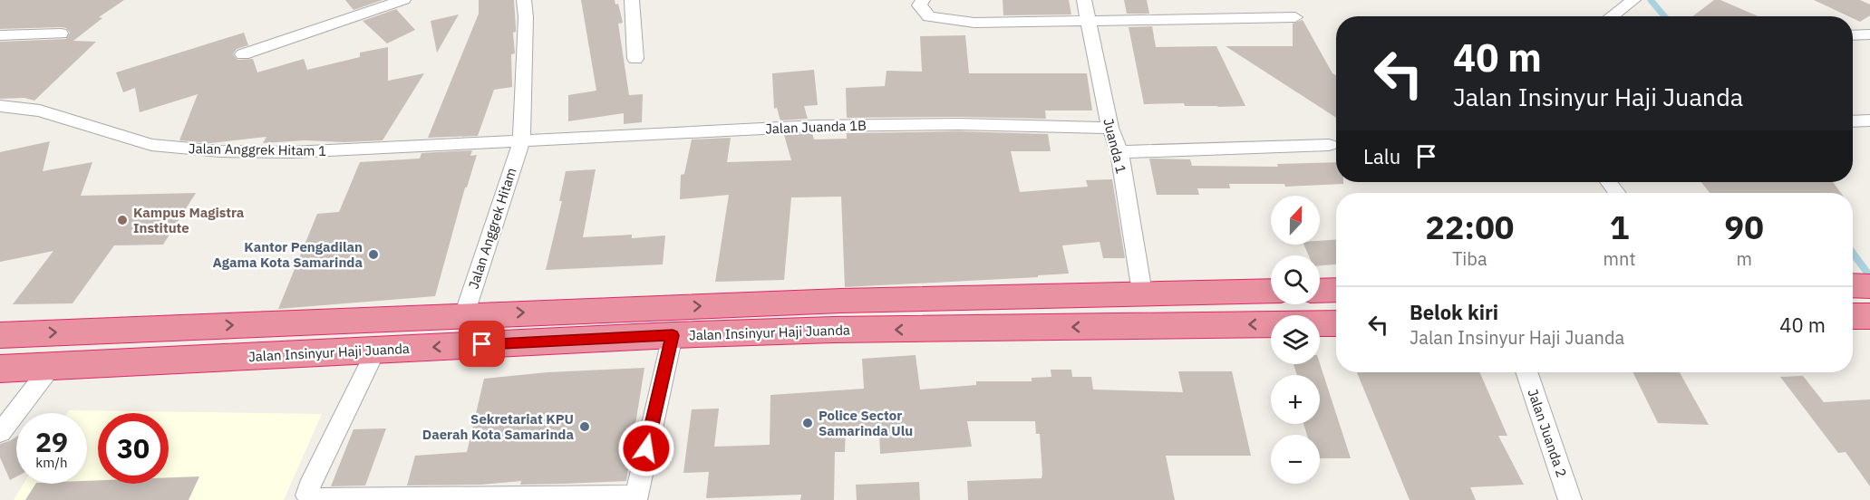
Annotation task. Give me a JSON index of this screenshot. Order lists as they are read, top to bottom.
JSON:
{
  "streets": {
    "highway": ["Jalan Insinyur Haji Juanda"],
    "street": [
      "Jalan Juanda 1B",
      "Juanda 1",
      "Jalan Anggrek Hitam 1",
      "Jalan Anggrek Hitam",
      "Jalan Juanda 2"
    ]
  },
  "crossings": [
    ["Jalan Juanda 1B", "Juanda 1"],
    ["Jalan Juanda 1B", "Jalan Anggrek Hitam 1"],
    ["Jalan Juanda 1B", "Jalan Anggrek Hitam"],
    ["Juanda 1", "Jalan Insinyur Haji Juanda"],
    ["Jalan Anggrek Hitam 1", "Jalan Anggrek Hitam"],
    ["Jalan Anggrek Hitam", "Jalan Insinyur Haji Juanda"]
  ],
  "places": [
    "Kampus Magistra Institute",
    "Kantor Pengadilan Agama Kota Samarinda",
    "Police Sector Samarinda Ulu",
    "Sekretariat KPU Daerah Kota Samarinda"
  ],
  "north": "top",
  "page": {
    "turn": ["40 m", "Jalan Insinyur Haji Juanda"],
    "then": "Lalu",
    "eta": [
      "22:00",
      "Tiba",
      "1",
      "mnt",
      "90",
      "m"
    ],
    "map_buttons": ["+", "−"],
    "list": [
      {
        "name": "Belok kiri",
        "note": "Jalan Insinyur Haji Juanda",
        "value": "40 m"
      }
    ],
    "speed": "29 km/h",
    "limit": "30"
  }
}
